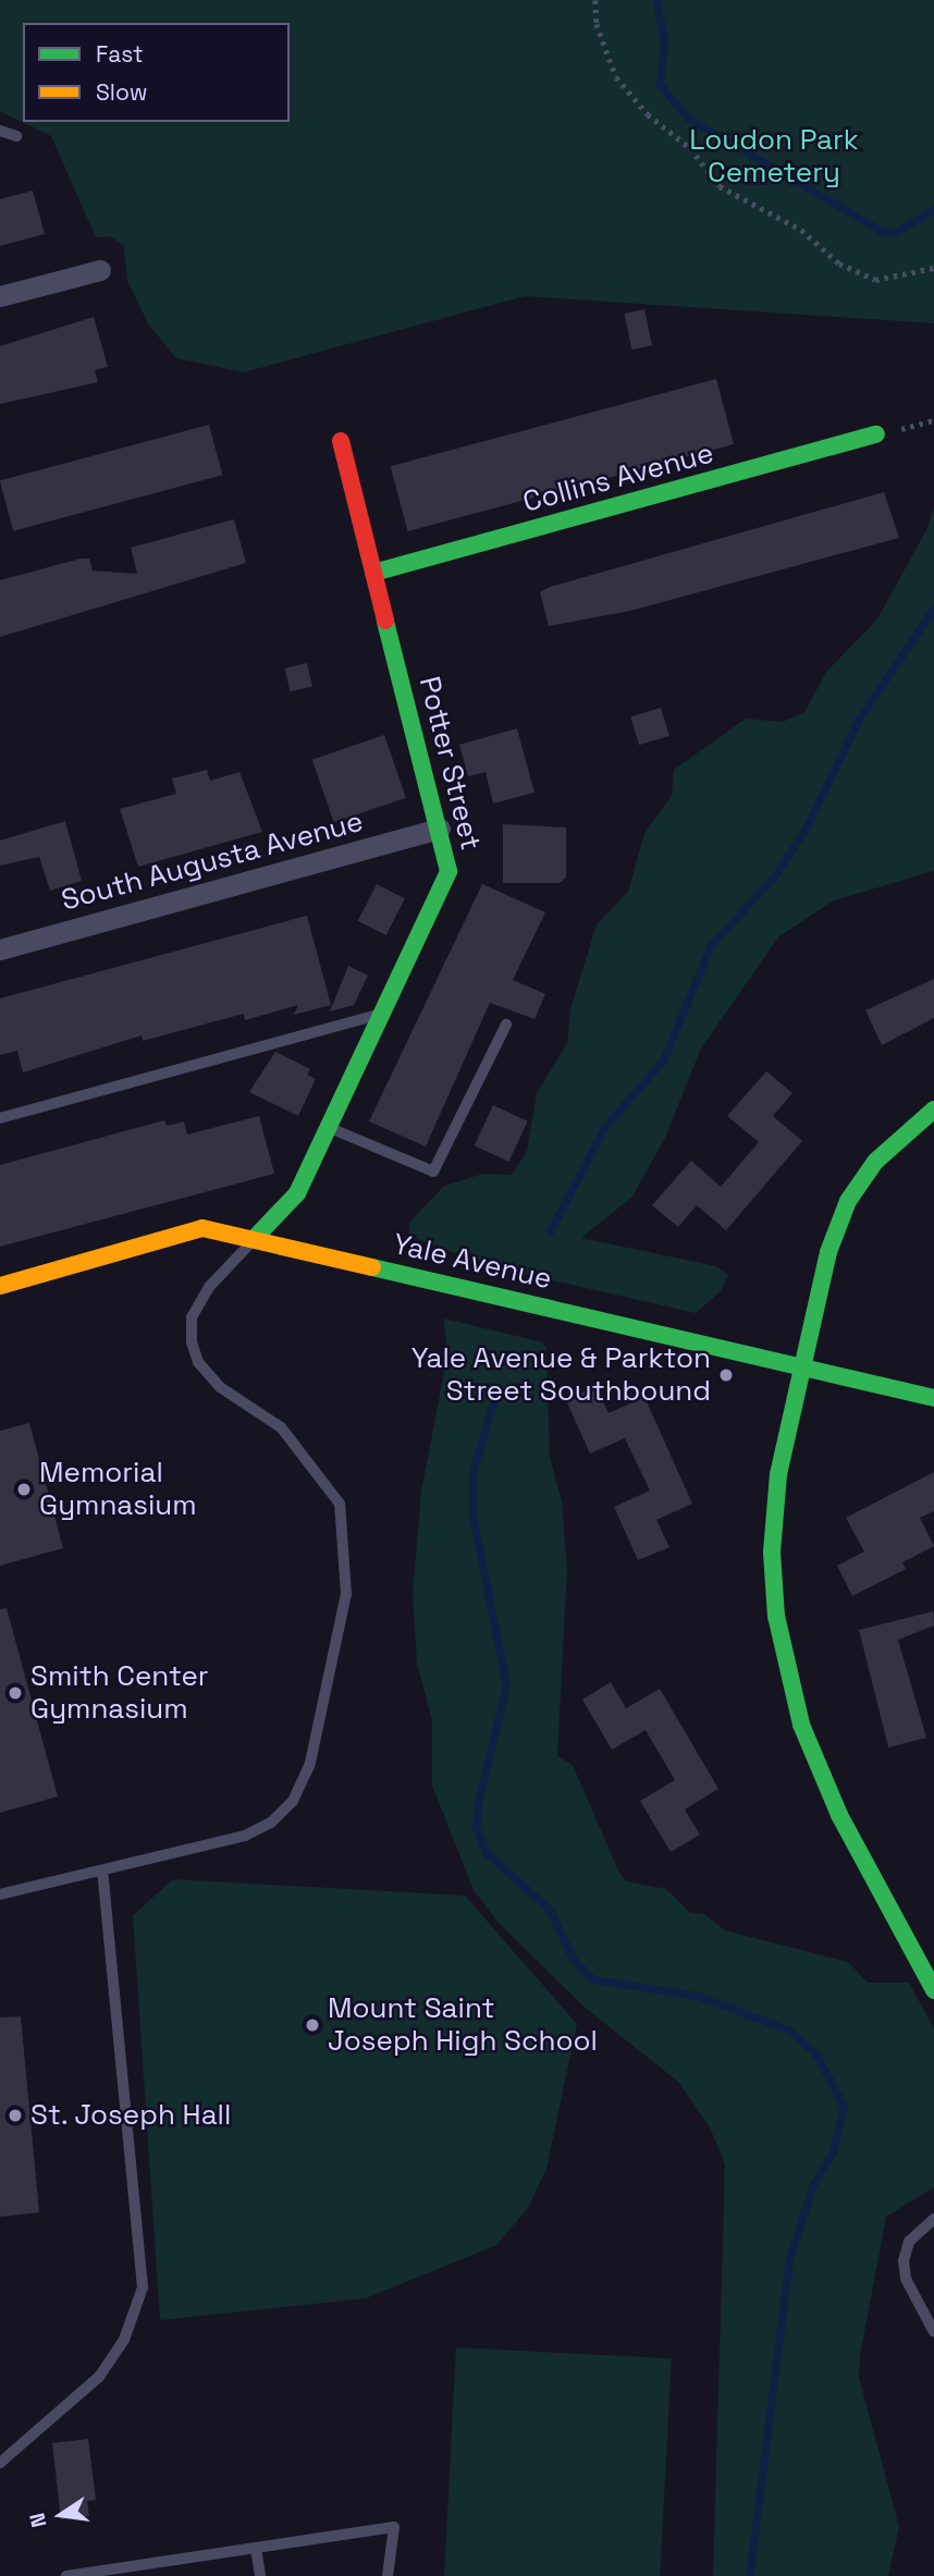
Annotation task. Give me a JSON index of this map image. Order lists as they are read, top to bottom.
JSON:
{
  "streets": {
    "street": [
      "Collins Avenue",
      "Potter Street",
      "South Augusta Avenue",
      "Yale Avenue"
    ]
  },
  "crossings": [
    ["Collins Avenue", "Potter Street"],
    ["Potter Street", "South Augusta Avenue"],
    ["Potter Street", "Yale Avenue"]
  ],
  "parks": ["Loudon Park Cemetery"],
  "places": [
    "Yale Avenue & Parkton Street Southbound",
    "Memorial Gymnasium",
    "Smith Center Gymnasium",
    "Mount Saint Joseph High School",
    "St. Joseph Hall"
  ],
  "legend": ["Fast", "Slow"],
  "north": "left"
}
